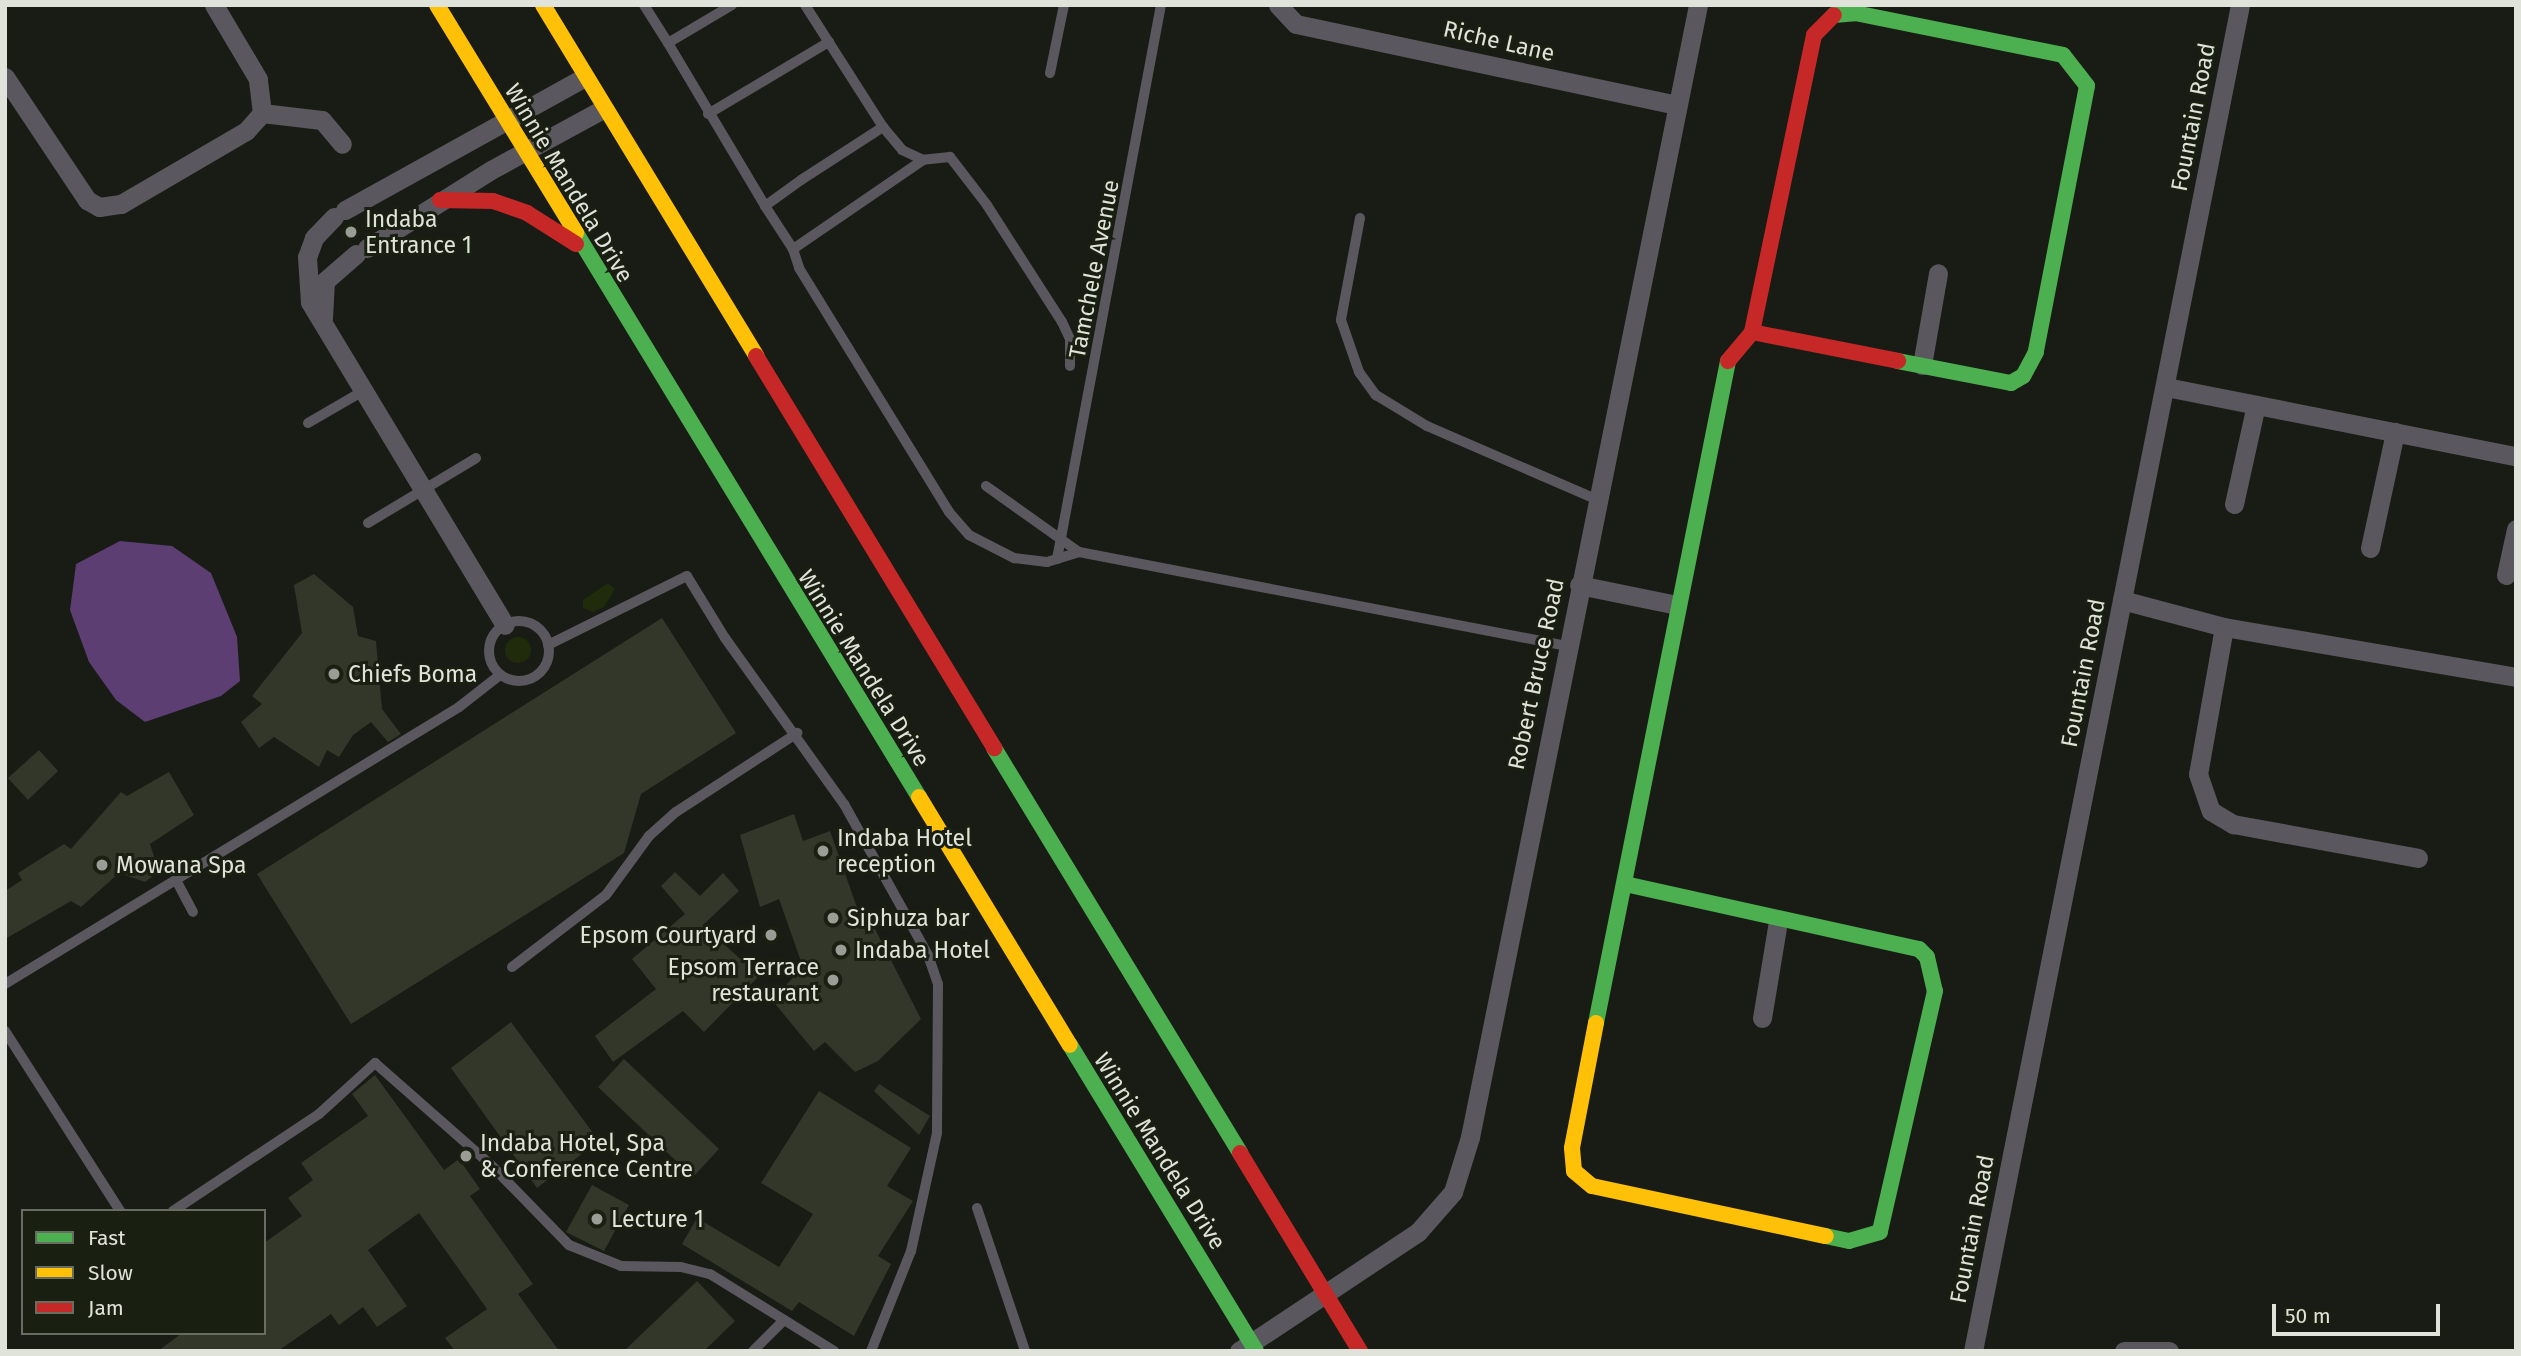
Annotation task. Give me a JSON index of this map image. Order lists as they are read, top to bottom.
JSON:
{
  "streets": {
    "main road": ["Winnie Mandela Drive"],
    "street": ["Riche Lane", "Fountain Road", "Robert Bruce Road"],
    "lane": ["Tamchele Avenue"]
  },
  "crossings": [
    ["Riche Lane", "Robert Bruce Road"],
    ["Winnie Mandela Drive", "Robert Bruce Road"]
  ],
  "places": [
    "Indaba Entrance 1",
    "Chiefs Boma",
    "Indaba Hotel reception",
    "Mowana Spa",
    "Siphuza bar",
    "Epsom Courtyard",
    "Indaba Hotel",
    "Epsom Terrace restaurant",
    "Indaba Hotel, Spa & Conference Centre",
    "Lecture 1"
  ],
  "legend": ["Fast", "Slow", "Jam"],
  "scale_bar": "50 m"
}
